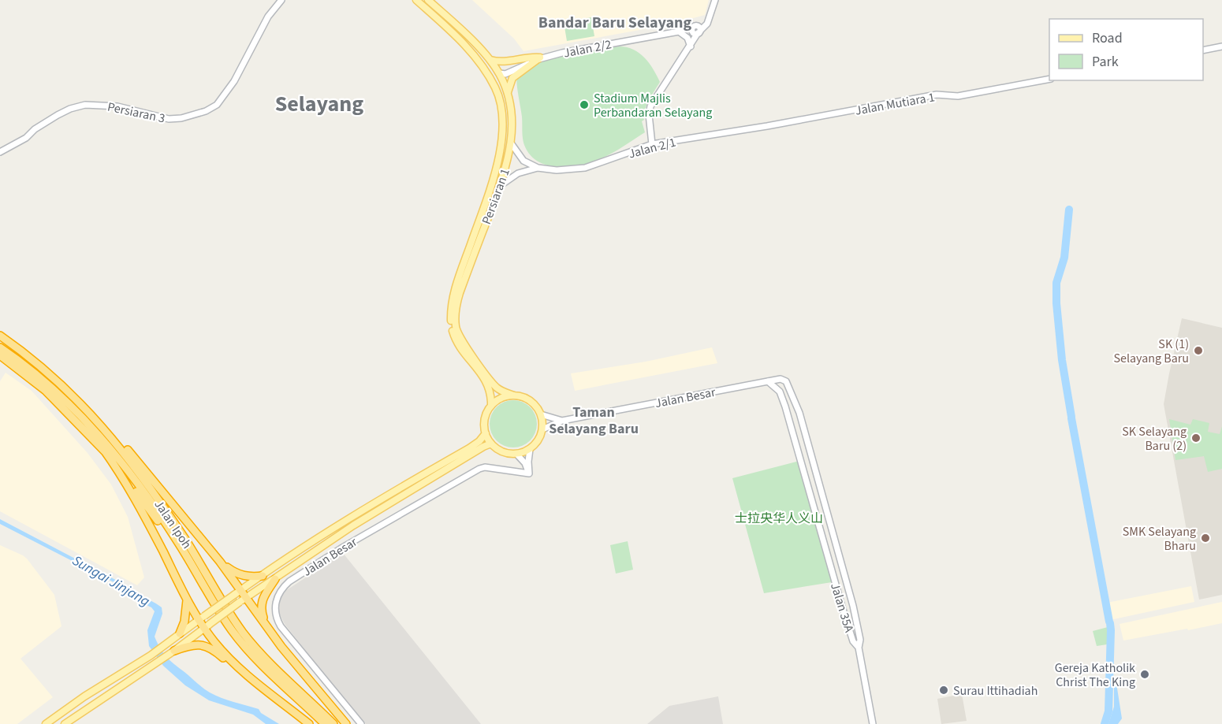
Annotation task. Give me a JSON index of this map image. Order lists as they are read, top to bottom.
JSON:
{
  "streets": {
    "highway": ["Jalan Ipoh"],
    "main road": ["Persiaran 1", "Jalan Besar"],
    "street": [
      "Jalan 2/2",
      "Jalan Mutiara 1",
      "Persiaran 3",
      "Jalan 2/1",
      "Jalan 35A"
    ]
  },
  "crossings": [
    ["Jalan 2/2", "Persiaran 1"],
    ["Jalan Mutiara 1", "Jalan 2/1"],
    ["Jalan 2/1", "Persiaran 1"],
    ["Persiaran 1", "Jalan Besar"],
    ["Jalan Besar", "Jalan 35A"]
  ],
  "districts": ["Bandar Baru Selayang", "Selayang", "Taman Selayang Baru"],
  "water": ["Sungai Jinjang"],
  "parks": ["士拉央华人义山"],
  "places": [
    "Stadium Majlis Perbandaran Selayang",
    "SK (1) Selayang Baru",
    "SK Selayang Baru (2)",
    "SMK Selayang Bharu",
    "Gereja Katholik Christ The King",
    "Surau Ittihadiah"
  ],
  "legend": ["Road", "Park"]
}
